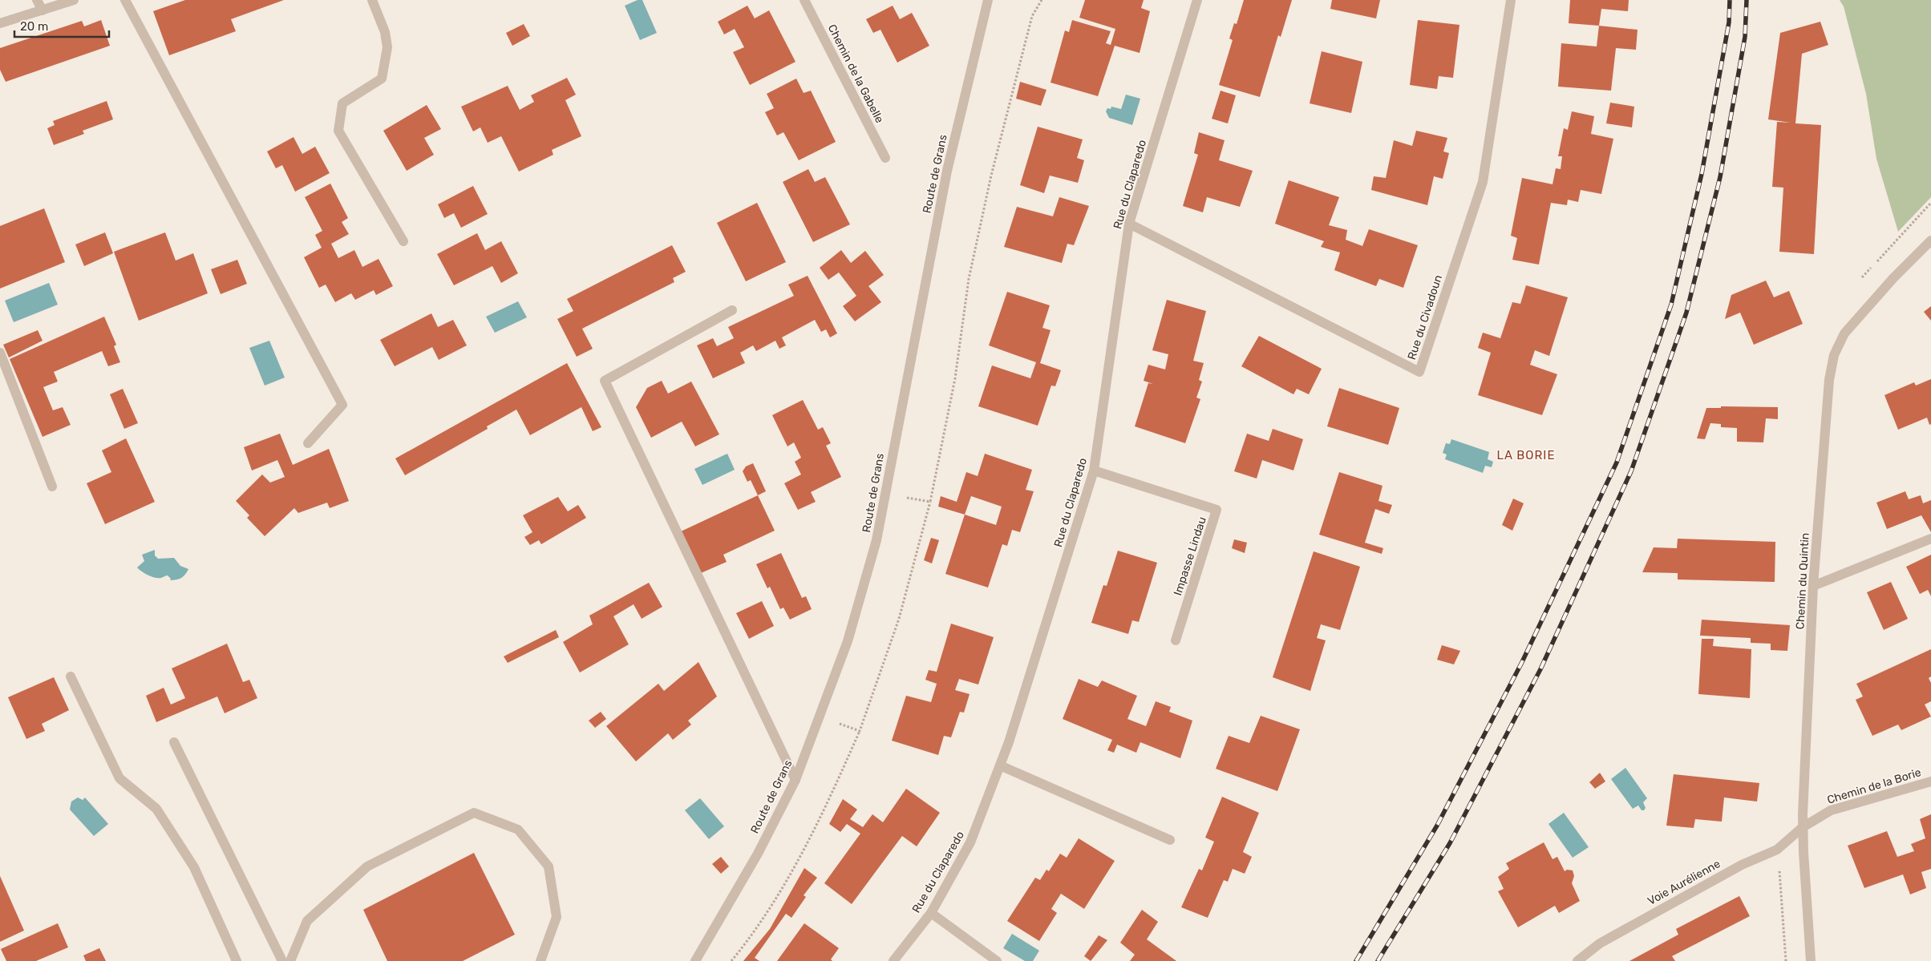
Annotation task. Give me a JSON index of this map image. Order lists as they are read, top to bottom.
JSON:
{
  "streets": {
    "street": [
      "Chemin de la Gabelle",
      "Route de Grans",
      "Rue du Claparedo",
      "Rue du Civadoun",
      "Impasse Lindau",
      "Chemin du Quintin",
      "Chemin de la Borie",
      "Voie Aurélienne"
    ]
  },
  "crossings": [
    ["Rue du Claparedo", "Rue du Civadoun"],
    ["Rue du Claparedo", "Impasse Lindau"],
    ["Chemin du Quintin", "Chemin de la Borie"],
    ["Chemin du Quintin", "Voie Aurélienne"],
    ["Chemin de la Borie", "Voie Aurélienne"]
  ],
  "districts": ["LA BORIE"],
  "scale_bar": "20 m"
}
